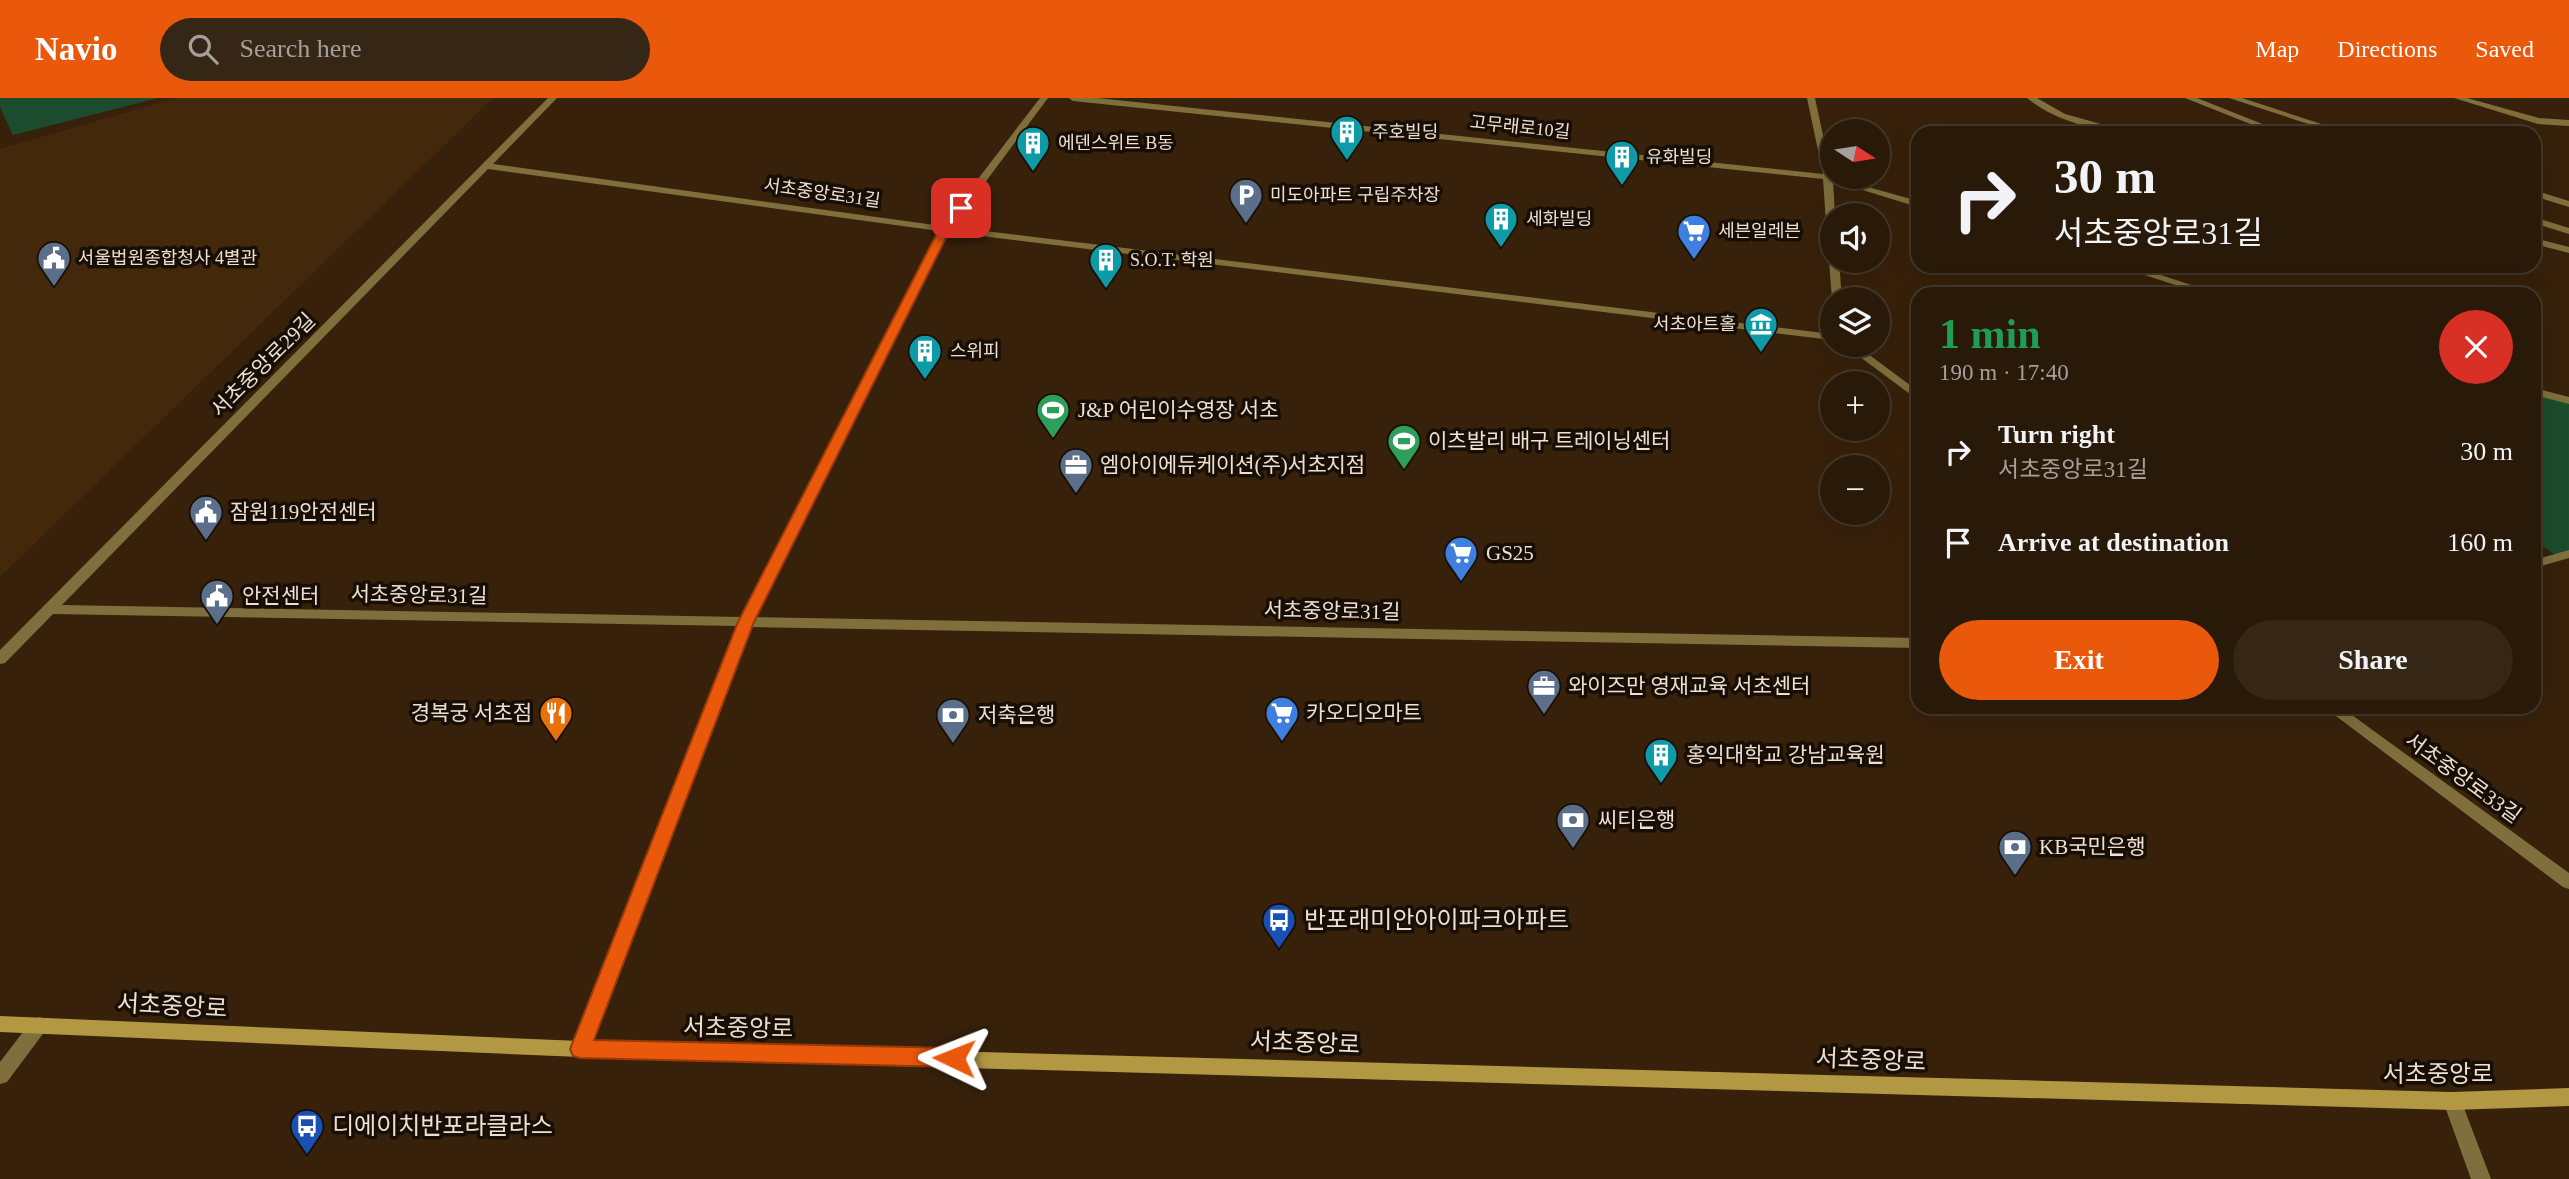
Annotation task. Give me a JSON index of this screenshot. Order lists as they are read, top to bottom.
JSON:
{
  "streets": {
    "main road": ["서초중앙로"],
    "street": [
      "고무래로10길",
      "서초중앙로31길",
      "서초중앙로29길",
      "서초중앙로33길"
    ]
  },
  "crossings": [
    ["서초중앙로31길", "서초중앙로29길"]
  ],
  "places": {
    "building": [
      "주호빌딩",
      "에덴스위트 B동",
      "유화빌딩",
      "세화빌딩",
      "S.O.T. 학원",
      "스위피",
      "홍익대학교 강남교육원"
    ],
    "parking": ["미도아파트 구립주차장"],
    "supermarket": ["세븐일레븐", "GS25", "카오디오마트"],
    "public building": ["서울법원종합청사 4별관", "잠원119안전센터", "안전센터"],
    "museum": ["서초아트홀"],
    "sports": ["J&P 어린이수영장 서초", "이츠발리 배구 트레이닝센터"],
    "office": ["엠아이에듀케이션(주)서초지점", "와이즈만 영재교육 서초센터"],
    "restaurant": ["경복궁 서초점"],
    "bank": ["저축은행", "씨티은행", "KB국민은행"],
    "bus stop": ["반포래미안아이파크아파트", "디에이치반포라클라스"]
  },
  "north": "right",
  "page": {
    "header": "Navio",
    "search": "Search here",
    "nav": ["Map", "Directions", "Saved"],
    "map_buttons": ["+", "−"],
    "turn": ["30 m", "서초중앙로31길"],
    "heading": ["1 min", "190 m · 17:40"],
    "list": [
      {
        "name": "Turn right",
        "note": "서초중앙로31길",
        "value": "30 m"
      },
      {
        "name": "Arrive at destination",
        "value": "160 m"
      }
    ],
    "buttons": ["Exit", "Share"]
  }
}
